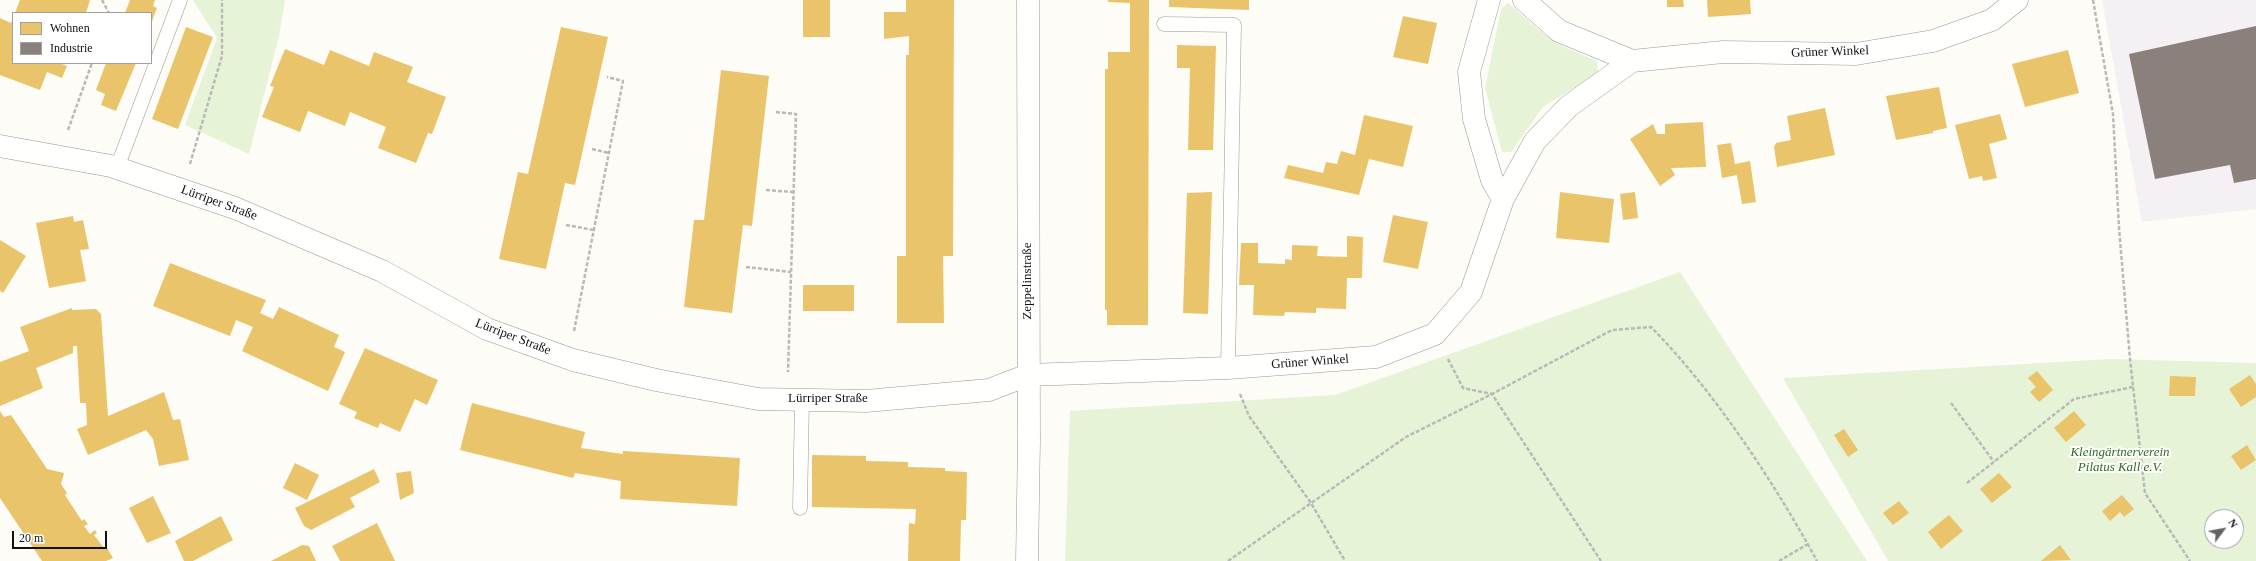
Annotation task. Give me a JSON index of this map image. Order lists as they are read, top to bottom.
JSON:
{
  "streets": {
    "street": ["Grüner Winkel", "Lürriper Straße", "Zeppelinstraße"]
  },
  "crossings": [
    ["Grüner Winkel", "Lürriper Straße"],
    ["Grüner Winkel", "Zeppelinstraße"],
    ["Lürriper Straße", "Zeppelinstraße"]
  ],
  "parks": ["Kleingärtnerverein Pilatus Kall e.V."],
  "legend": ["Wohnen", "Industrie"],
  "scale_bar": "20 m",
  "north": "top right"
}
